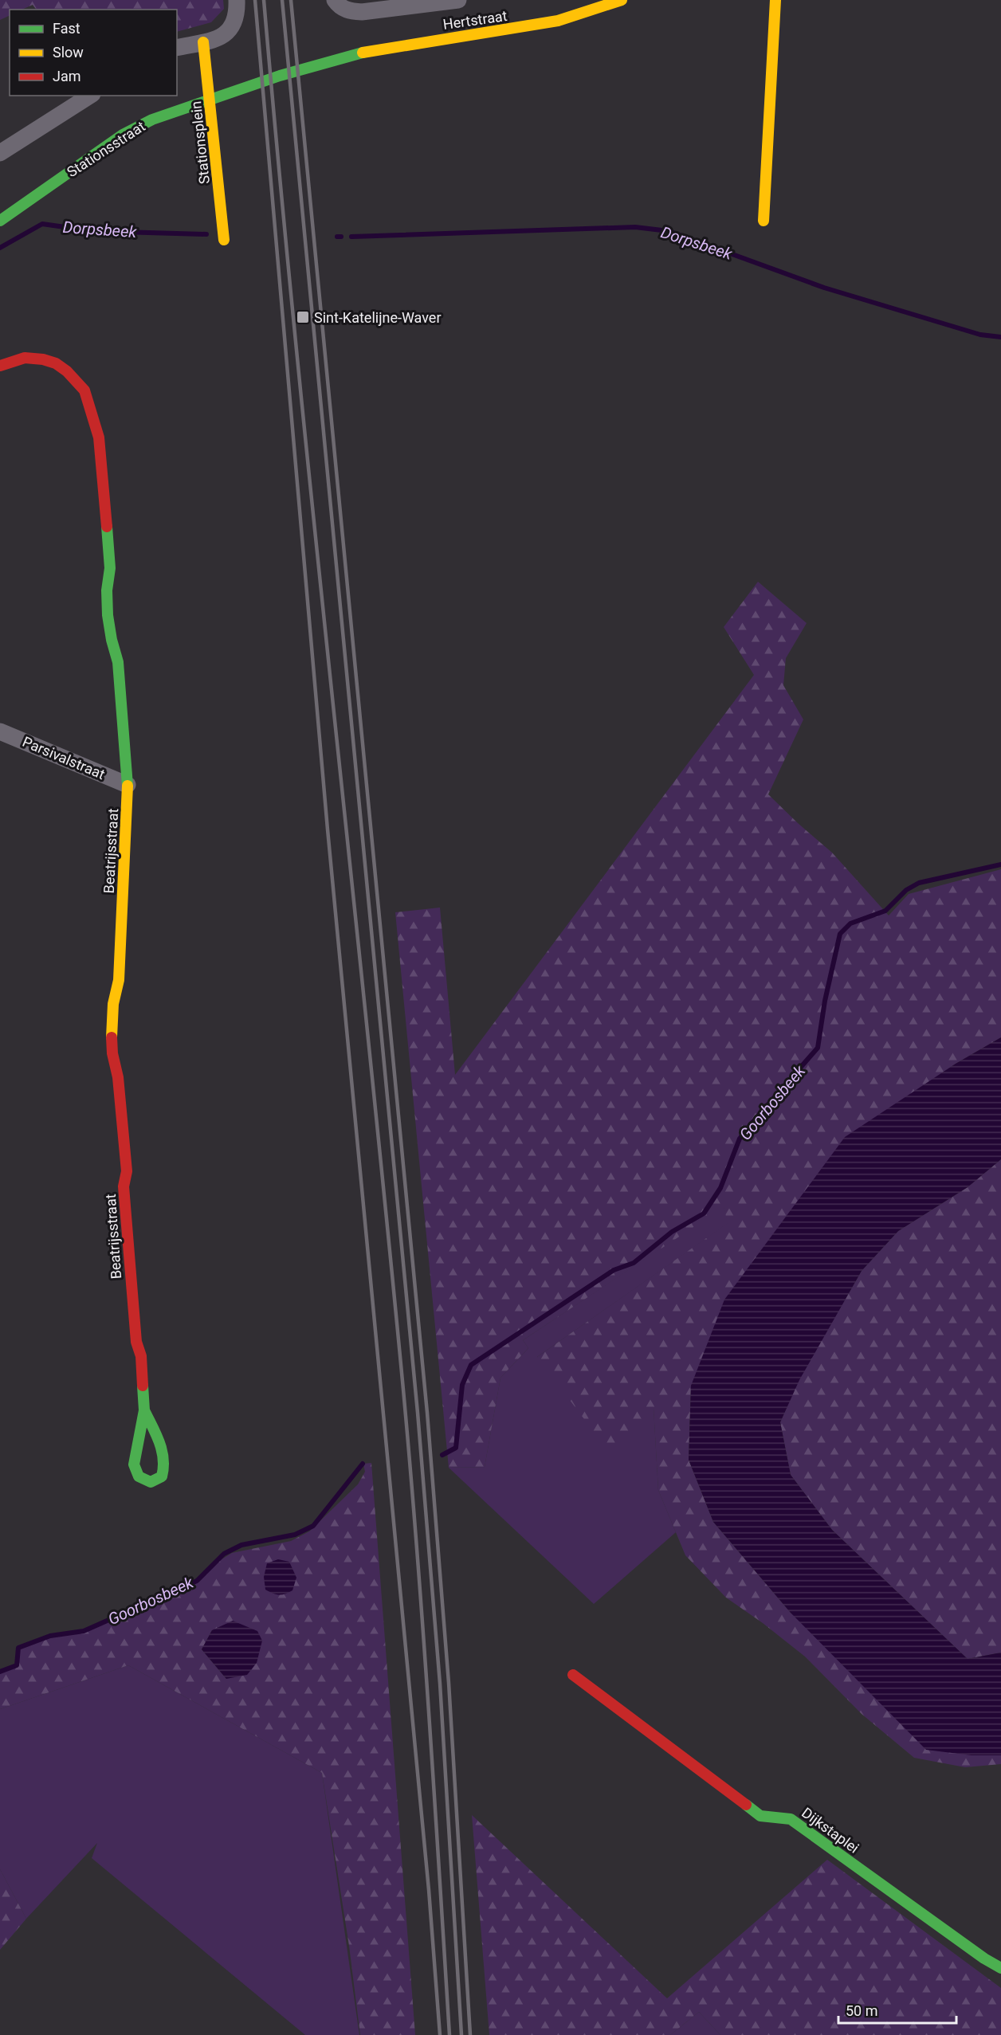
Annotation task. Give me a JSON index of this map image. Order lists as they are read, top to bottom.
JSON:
{
  "streets": {
    "street": [
      "Hertstraat",
      "Stationsplein",
      "Stationsstraat",
      "Parsivalstraat",
      "Beatrijsstraat",
      "Dijkstaplei"
    ]
  },
  "crossings": [
    ["Hertstraat", "Stationsstraat"],
    ["Parsivalstraat", "Beatrijsstraat"]
  ],
  "water": ["Dorpsbeek", "Goorbosbeek"],
  "places": {
    "transit": ["Sint-Katelijne-Waver"]
  },
  "legend": ["Fast", "Slow", "Jam"],
  "scale_bar": "50 m"
}
